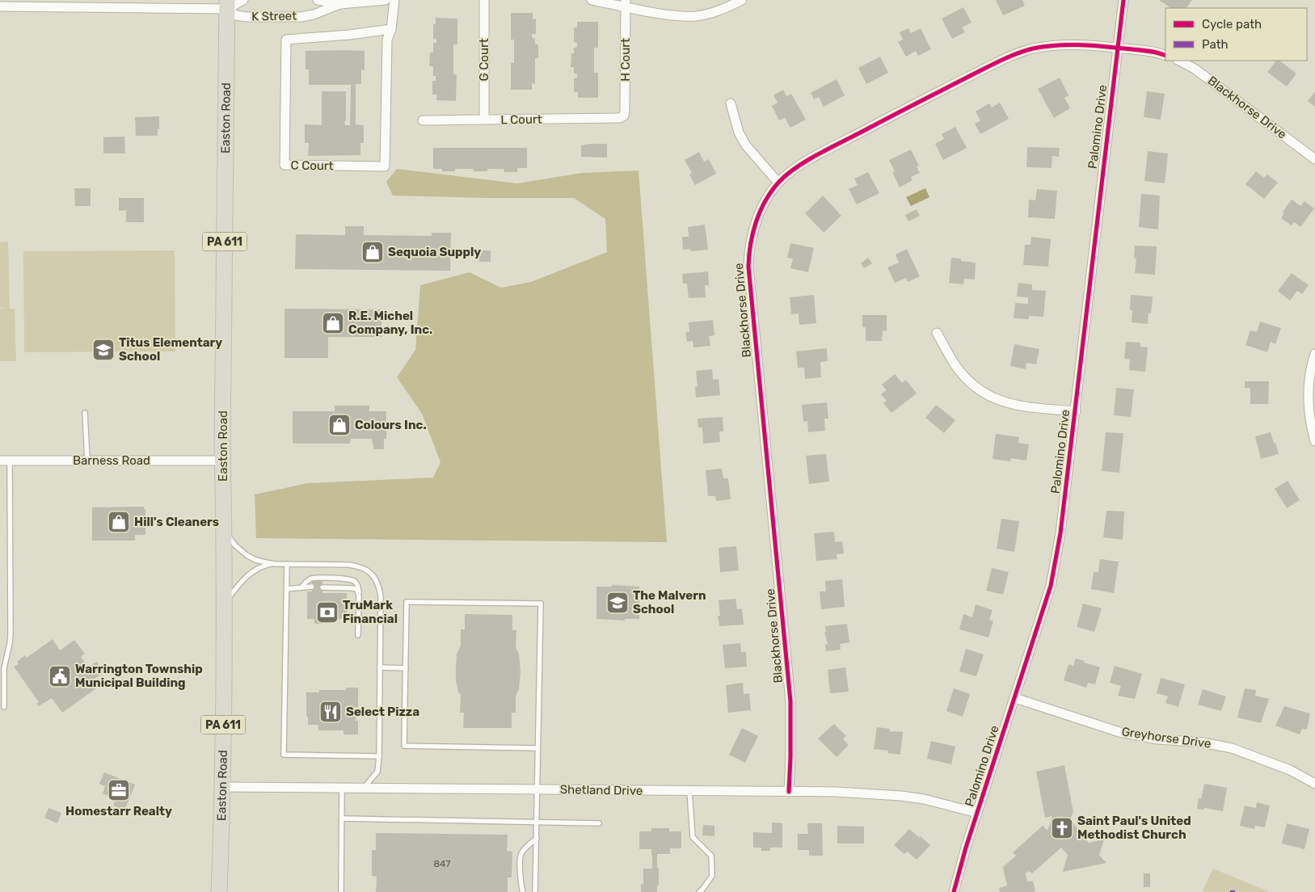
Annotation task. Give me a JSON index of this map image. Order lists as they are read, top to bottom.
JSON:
{
  "streets": {
    "highway": ["Easton Road", "PA 611"],
    "street": [
      "K Street",
      "G Court",
      "H Court",
      "Blackhorse Drive",
      "L Court",
      "Palomino Drive",
      "C Court",
      "Barness Road",
      "Greyhorse Drive",
      "Shetland Drive"
    ]
  },
  "crossings": [
    ["K Street", "Easton Road"],
    ["G Court", "L Court"],
    ["H Court", "L Court"],
    ["Blackhorse Drive", "Palomino Drive"],
    ["Blackhorse Drive", "Shetland Drive"],
    ["Easton Road", "Barness Road"],
    ["Easton Road", "Shetland Drive"],
    ["Palomino Drive", "Greyhorse Drive"],
    ["Palomino Drive", "Shetland Drive"]
  ],
  "places": {
    "shop": [
      "Sequoia Supply",
      "R.E. Michel Company, Inc.",
      "Colours Inc.",
      "Hill's Cleaners"
    ],
    "school or university": ["Titus Elementary School", "The Malvern School"],
    "bank": ["TruMark Financial"],
    "public building": ["Warrington Township Municipal Building"],
    "restaurant": ["Select Pizza"],
    "office": ["Homestarr Realty"],
    "church": ["Saint Paul's United Methodist Church"]
  },
  "house_numbers": ["847"],
  "legend": ["Cycle path", "Path"]
}
